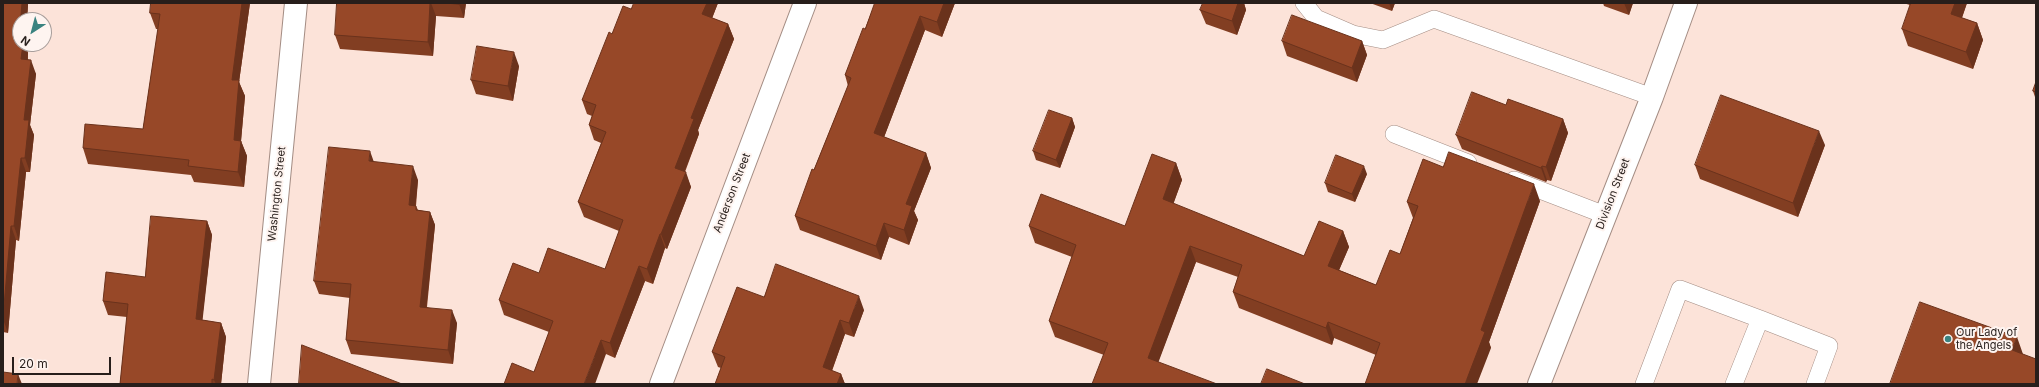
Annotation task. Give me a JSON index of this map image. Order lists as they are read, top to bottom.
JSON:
{
  "streets": {
    "street": ["Anderson Street", "Washington Street", "Division Street"]
  },
  "places": ["Our Lady of the Angels"],
  "scale_bar": "20 m",
  "north": "bottom left"
}
